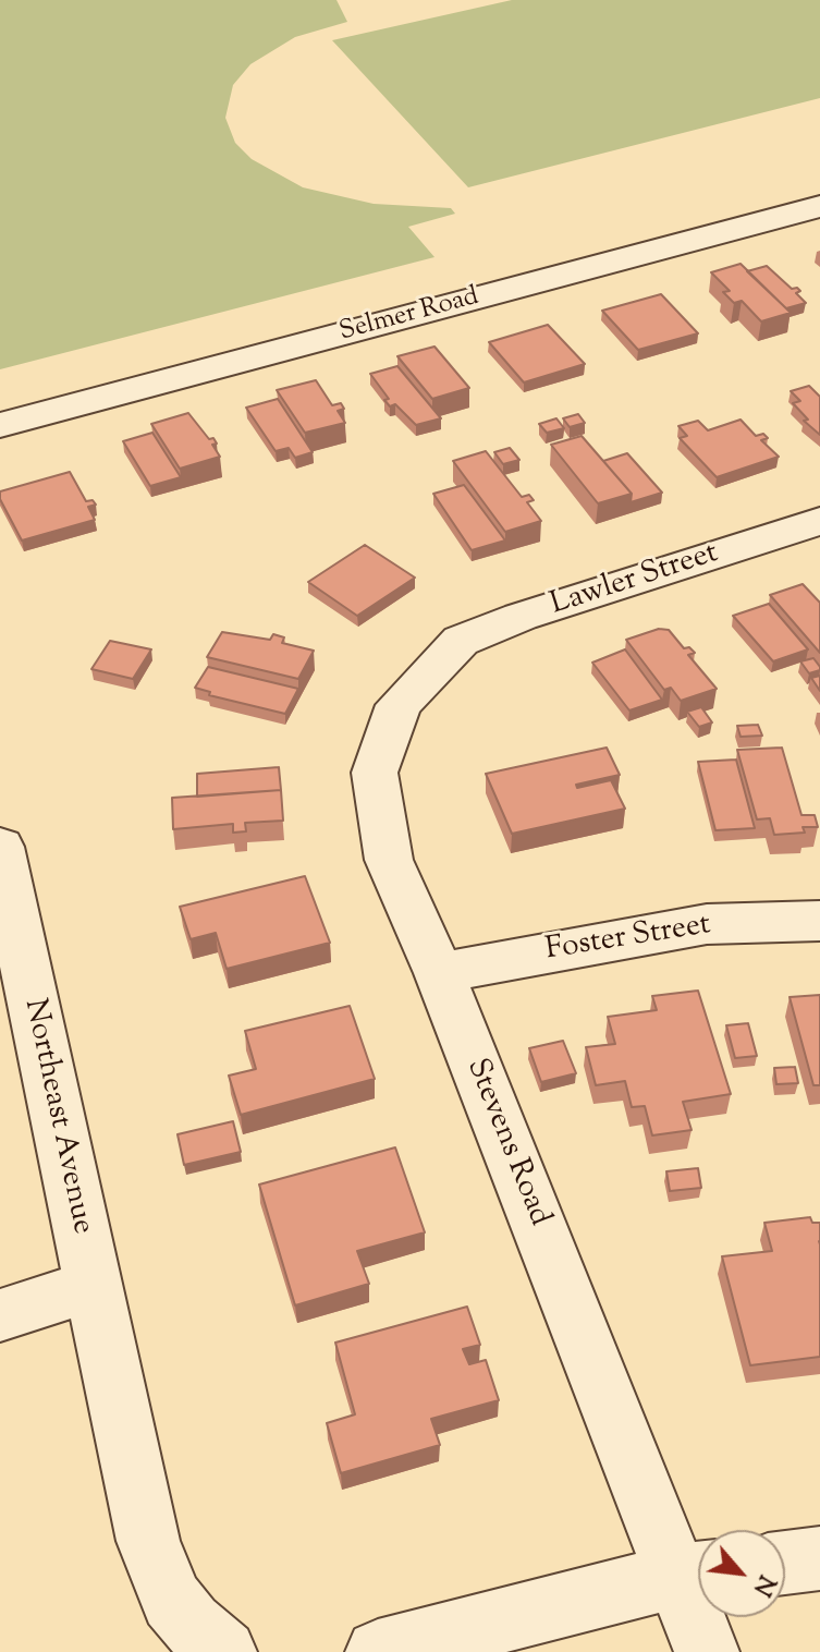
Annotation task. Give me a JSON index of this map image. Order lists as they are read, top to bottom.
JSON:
{
  "streets": {
    "street": [
      "Selmer Road",
      "Lawler Street",
      "Foster Street",
      "Northeast Avenue",
      "Stevens Road"
    ]
  },
  "crossings": [
    ["Lawler Street", "Stevens Road"],
    ["Foster Street", "Stevens Road"]
  ],
  "north": "bottom right"
}
